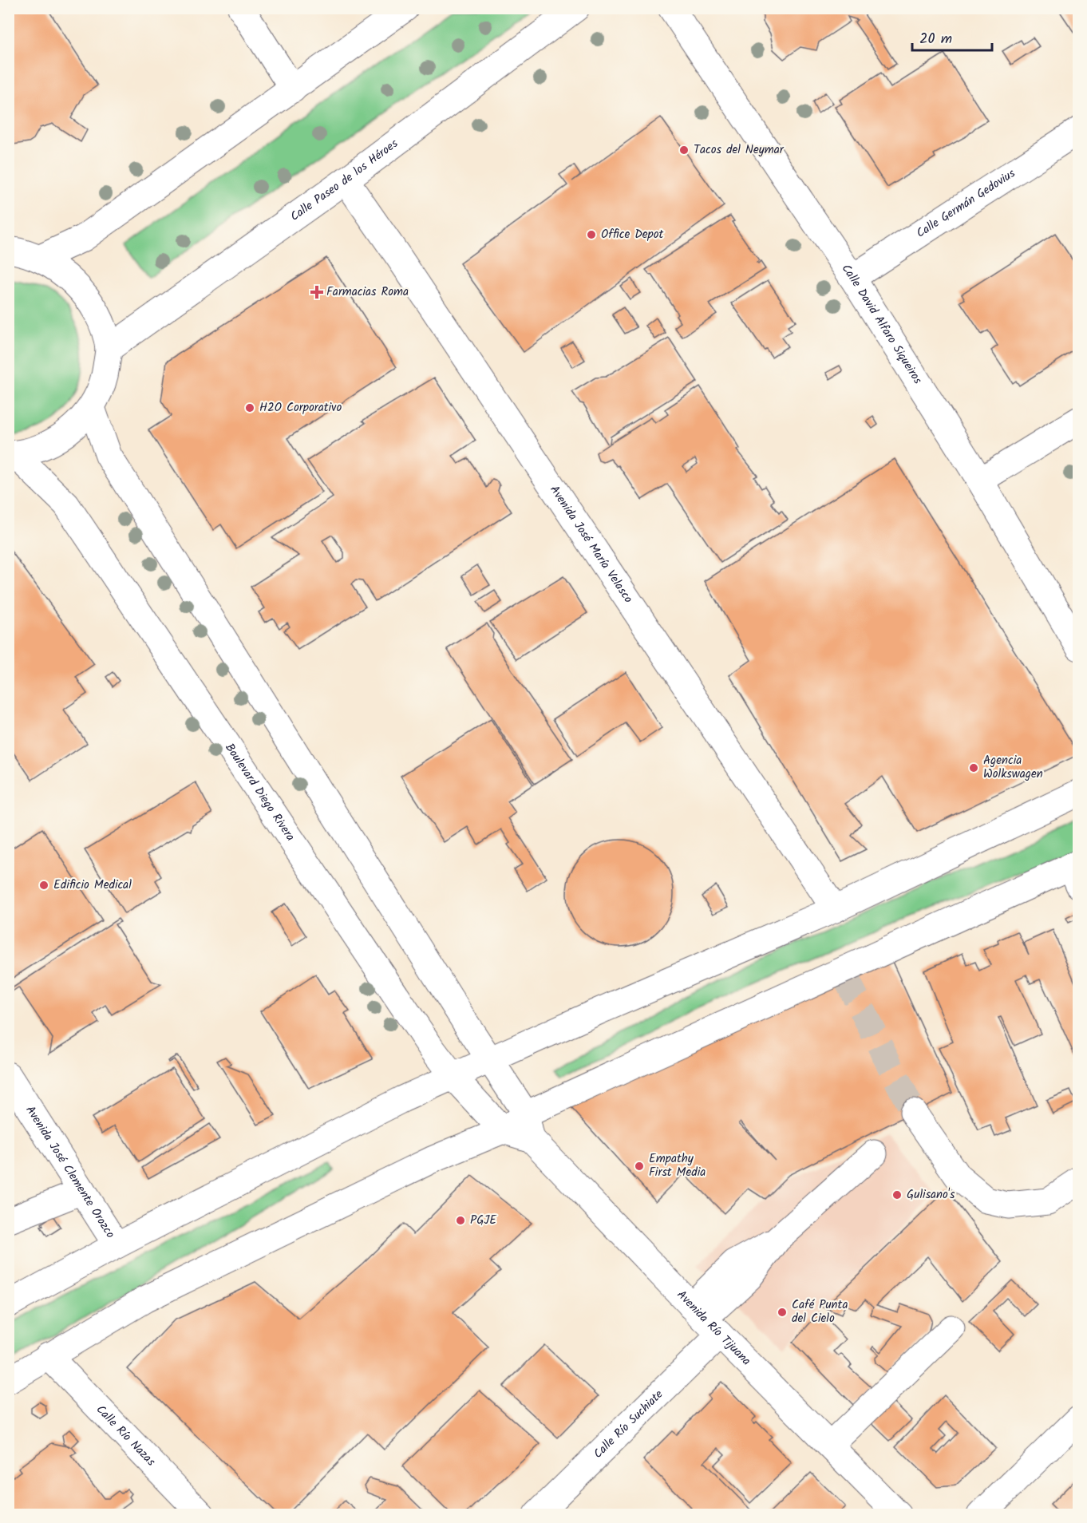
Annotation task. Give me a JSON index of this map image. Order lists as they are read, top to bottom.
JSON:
{
  "streets": {
    "street": [
      "Calle Paseo de los Héroes",
      "Calle Germán Gedovius",
      "Calle David Alfaro Siqueiros",
      "Avenida José María Velasco",
      "Boulevard Diego Rivera",
      "Avenida José Clemente Orozco",
      "Avenida Río Tijuana",
      "Calle Río Suchiate",
      "Calle Río Nazas"
    ]
  },
  "crossings": [
    ["Calle Paseo de los Héroes", "Avenida José María Velasco"],
    ["Calle Germán Gedovius", "Calle David Alfaro Siqueiros"],
    ["Avenida Río Tijuana", "Calle Río Suchiate"]
  ],
  "places": {
    "other": [
      "Tacos del Neymar",
      "Office Depot",
      "H2O Corporativo",
      "Agencia Wolkswagen",
      "Edificio Medical",
      "Empathy First Media",
      "Gulisano's",
      "PGJE",
      "Café Punta del Cielo"
    ],
    "health": ["Farmacias Roma"]
  },
  "scale_bar": "20 m"
}
